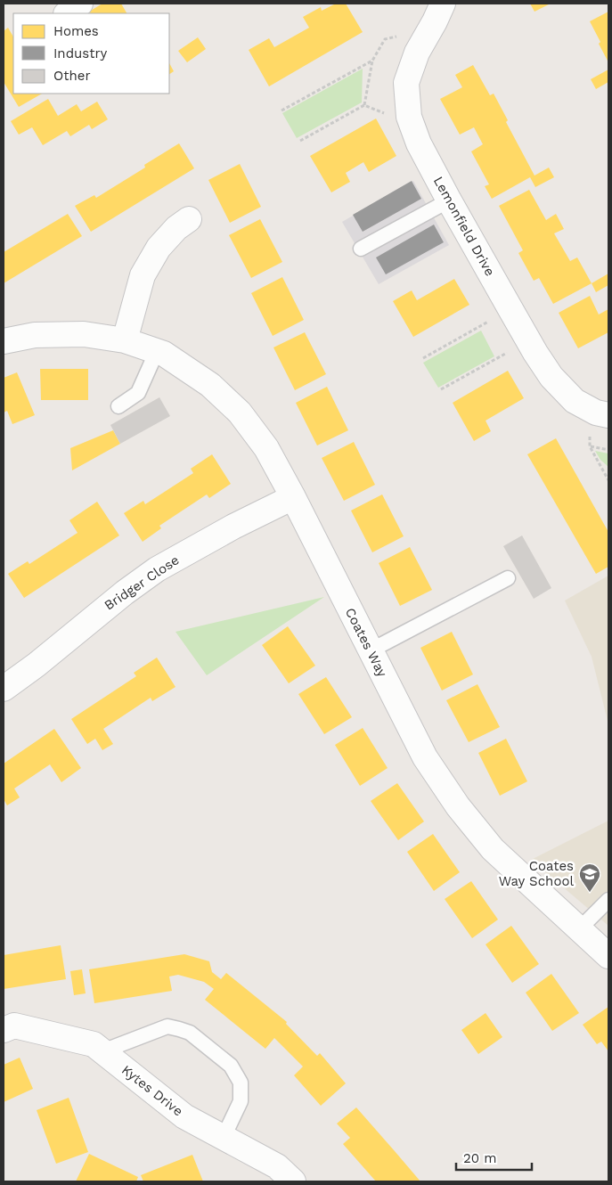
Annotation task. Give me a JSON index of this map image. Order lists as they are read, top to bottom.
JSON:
{
  "streets": {
    "street": [
      "Lemonfield Drive",
      "Bridger Close",
      "Coates Way",
      "Kytes Drive"
    ]
  },
  "crossings": [
    ["Bridger Close", "Coates Way"]
  ],
  "places": {
    "school or university": ["Coates Way School"]
  },
  "legend": ["Homes", "Industry", "Other"],
  "scale_bar": "20 m"
}
